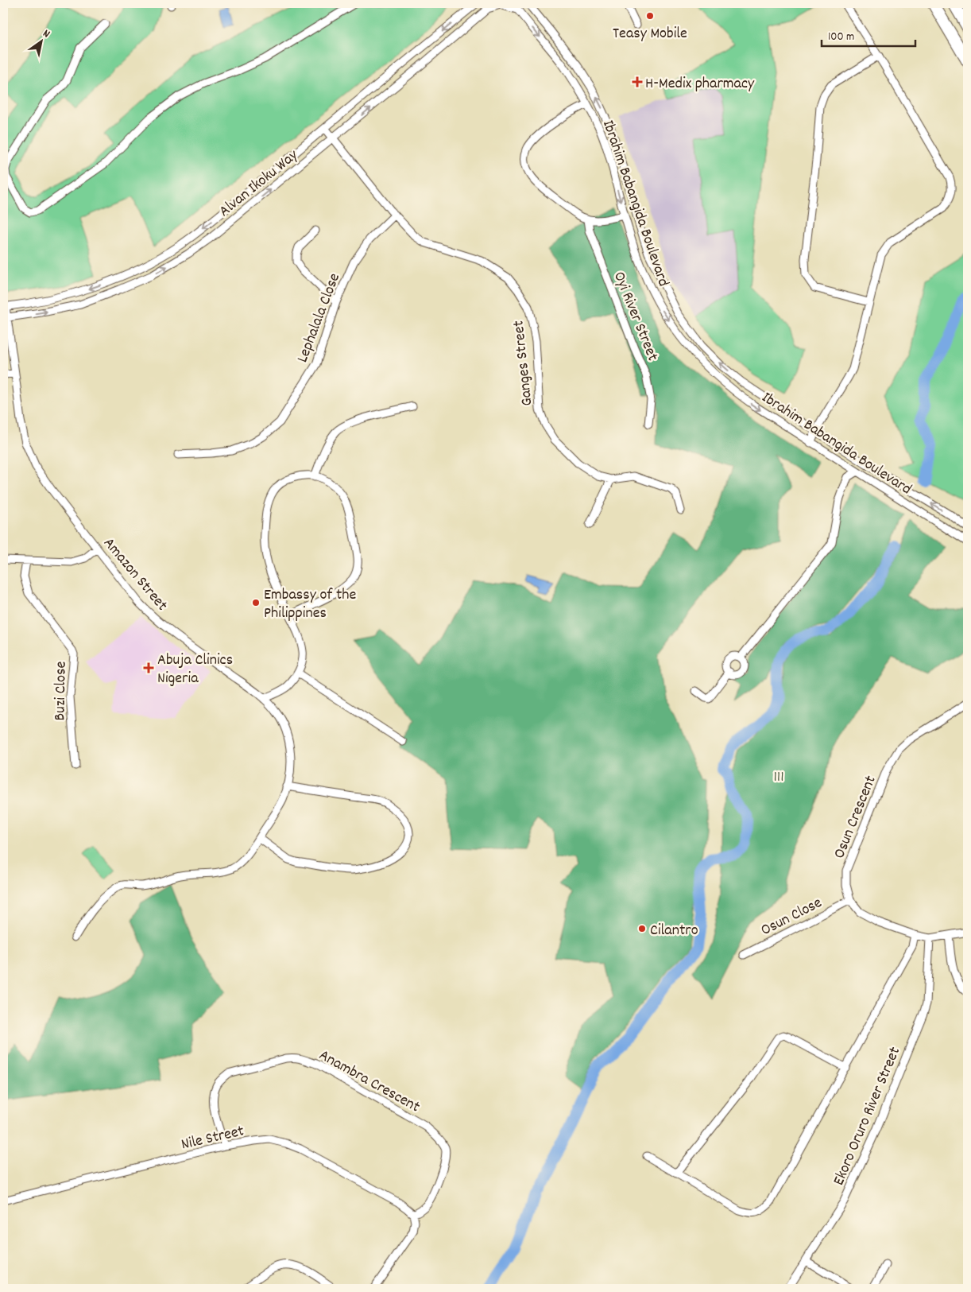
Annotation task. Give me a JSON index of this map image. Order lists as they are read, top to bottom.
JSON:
{
  "streets": {
    "street": [
      "Alvan Ikoku Way",
      "Ibrahim Babangida Boulevard",
      "Oyi River Street",
      "Lephalala Close",
      "Ganges Street",
      "Amazon Street",
      "Buzi Close",
      "Osun Crescent",
      "Osun Close",
      "Anambra Crescent",
      "Ekoro Oruro River Street",
      "Nile Street"
    ]
  },
  "crossings": [
    ["Alvan Ikoku Way", "Ganges Street"],
    ["Alvan Ikoku Way", "Amazon Street"],
    ["Lephalala Close", "Ganges Street"],
    ["Osun Crescent", "Osun Close"],
    ["Anambra Crescent", "Nile Street"]
  ],
  "parks": ["111"],
  "places": {
    "other": ["Teasy Mobile", "Embassy of the Philippines", "Cilantro"],
    "health": ["H-Medix pharmacy", "Abuja Clinics Nigeria"]
  },
  "scale_bar": "100 m",
  "north": "top right"
}
